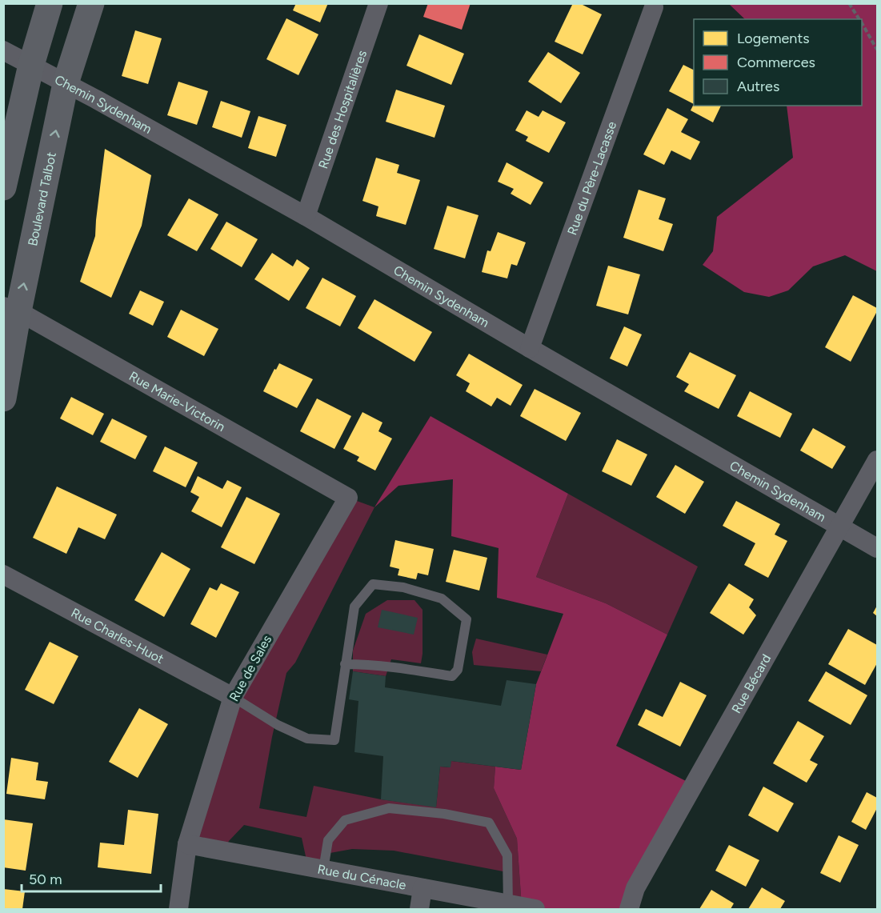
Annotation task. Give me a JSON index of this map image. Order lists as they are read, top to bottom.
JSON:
{
  "streets": {
    "main road": ["Boulevard Talbot"],
    "street": [
      "Chemin Sydenham",
      "Rue des Hospitalières",
      "Rue du Père-Lacasse",
      "Rue Marie-Victorin",
      "Rue Charles-Huot",
      "Rue de Sales",
      "Rue Bécard",
      "Rue du Cénacle"
    ]
  },
  "crossings": [
    ["Chemin Sydenham", "Rue des Hospitalières"],
    ["Chemin Sydenham", "Rue du Père-Lacasse"],
    ["Chemin Sydenham", "Boulevard Talbot"],
    ["Chemin Sydenham", "Rue Bécard"],
    ["Boulevard Talbot", "Rue Marie-Victorin"],
    ["Rue Marie-Victorin", "Rue de Sales"],
    ["Rue Charles-Huot", "Rue de Sales"],
    ["Rue de Sales", "Rue du Cénacle"]
  ],
  "legend": ["Logements", "Commerces", "Autres"],
  "scale_bar": "50 m"
}
